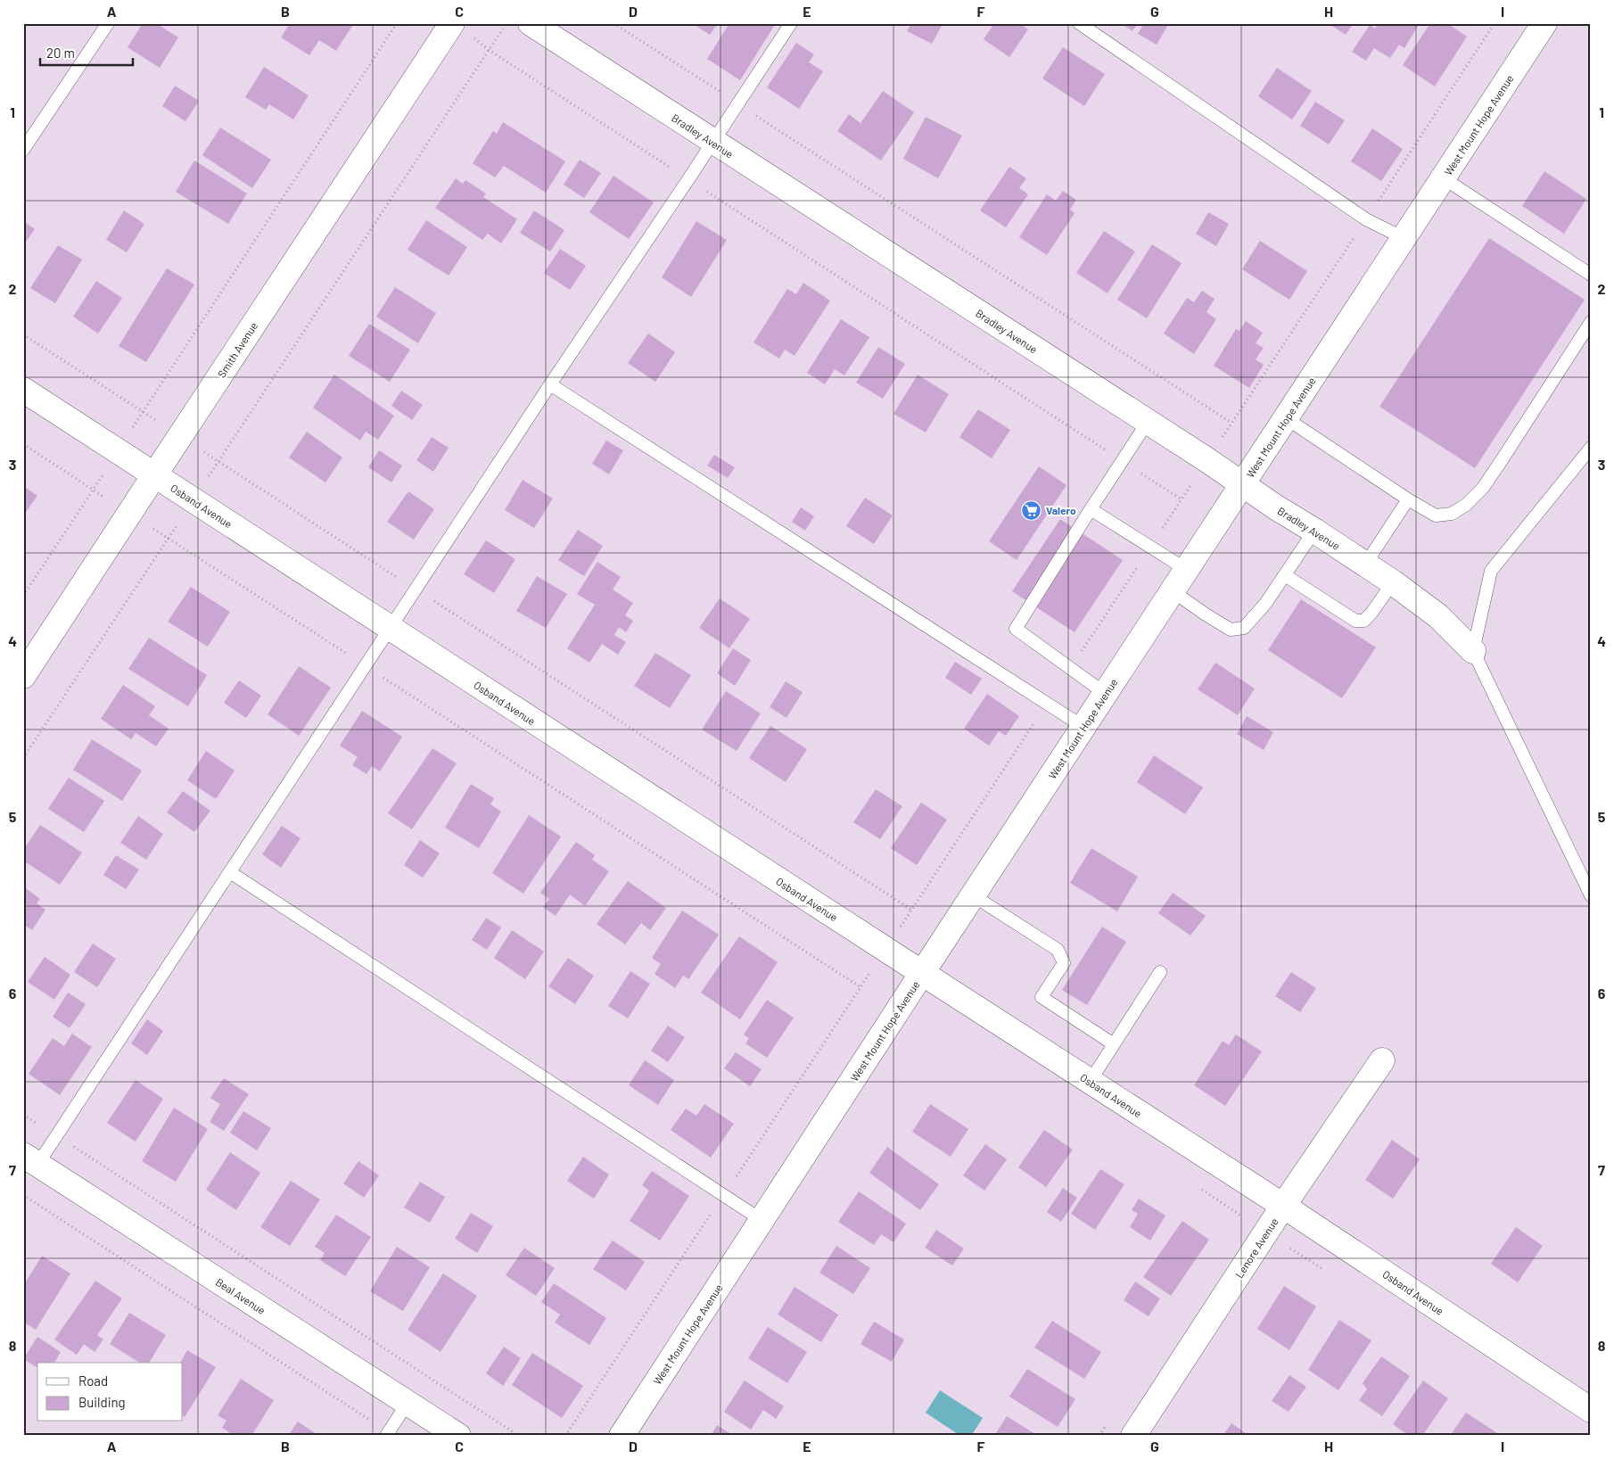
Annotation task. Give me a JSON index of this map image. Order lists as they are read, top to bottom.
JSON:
{
  "streets": {
    "street": [
      "West Mount Hope Avenue",
      "Bradley Avenue",
      "Smith Avenue",
      "Osband Avenue",
      "Lenore Avenue",
      "Beal Avenue"
    ]
  },
  "crossings": [
    ["West Mount Hope Avenue", "Bradley Avenue"],
    ["West Mount Hope Avenue", "Osband Avenue"],
    ["Smith Avenue", "Osband Avenue"],
    ["Osband Avenue", "Lenore Avenue"]
  ],
  "places": {
    "supermarket": ["Valero"]
  },
  "legend": ["Road", "Building"],
  "scale_bar": "20 m",
  "grid": {
    "columns": [
      "A",
      "B",
      "C",
      "D",
      "E",
      "F",
      "G",
      "H",
      "I"
    ],
    "rows": [
      "1",
      "2",
      "3",
      "4",
      "5",
      "6",
      "7",
      "8"
    ]
  }
}
